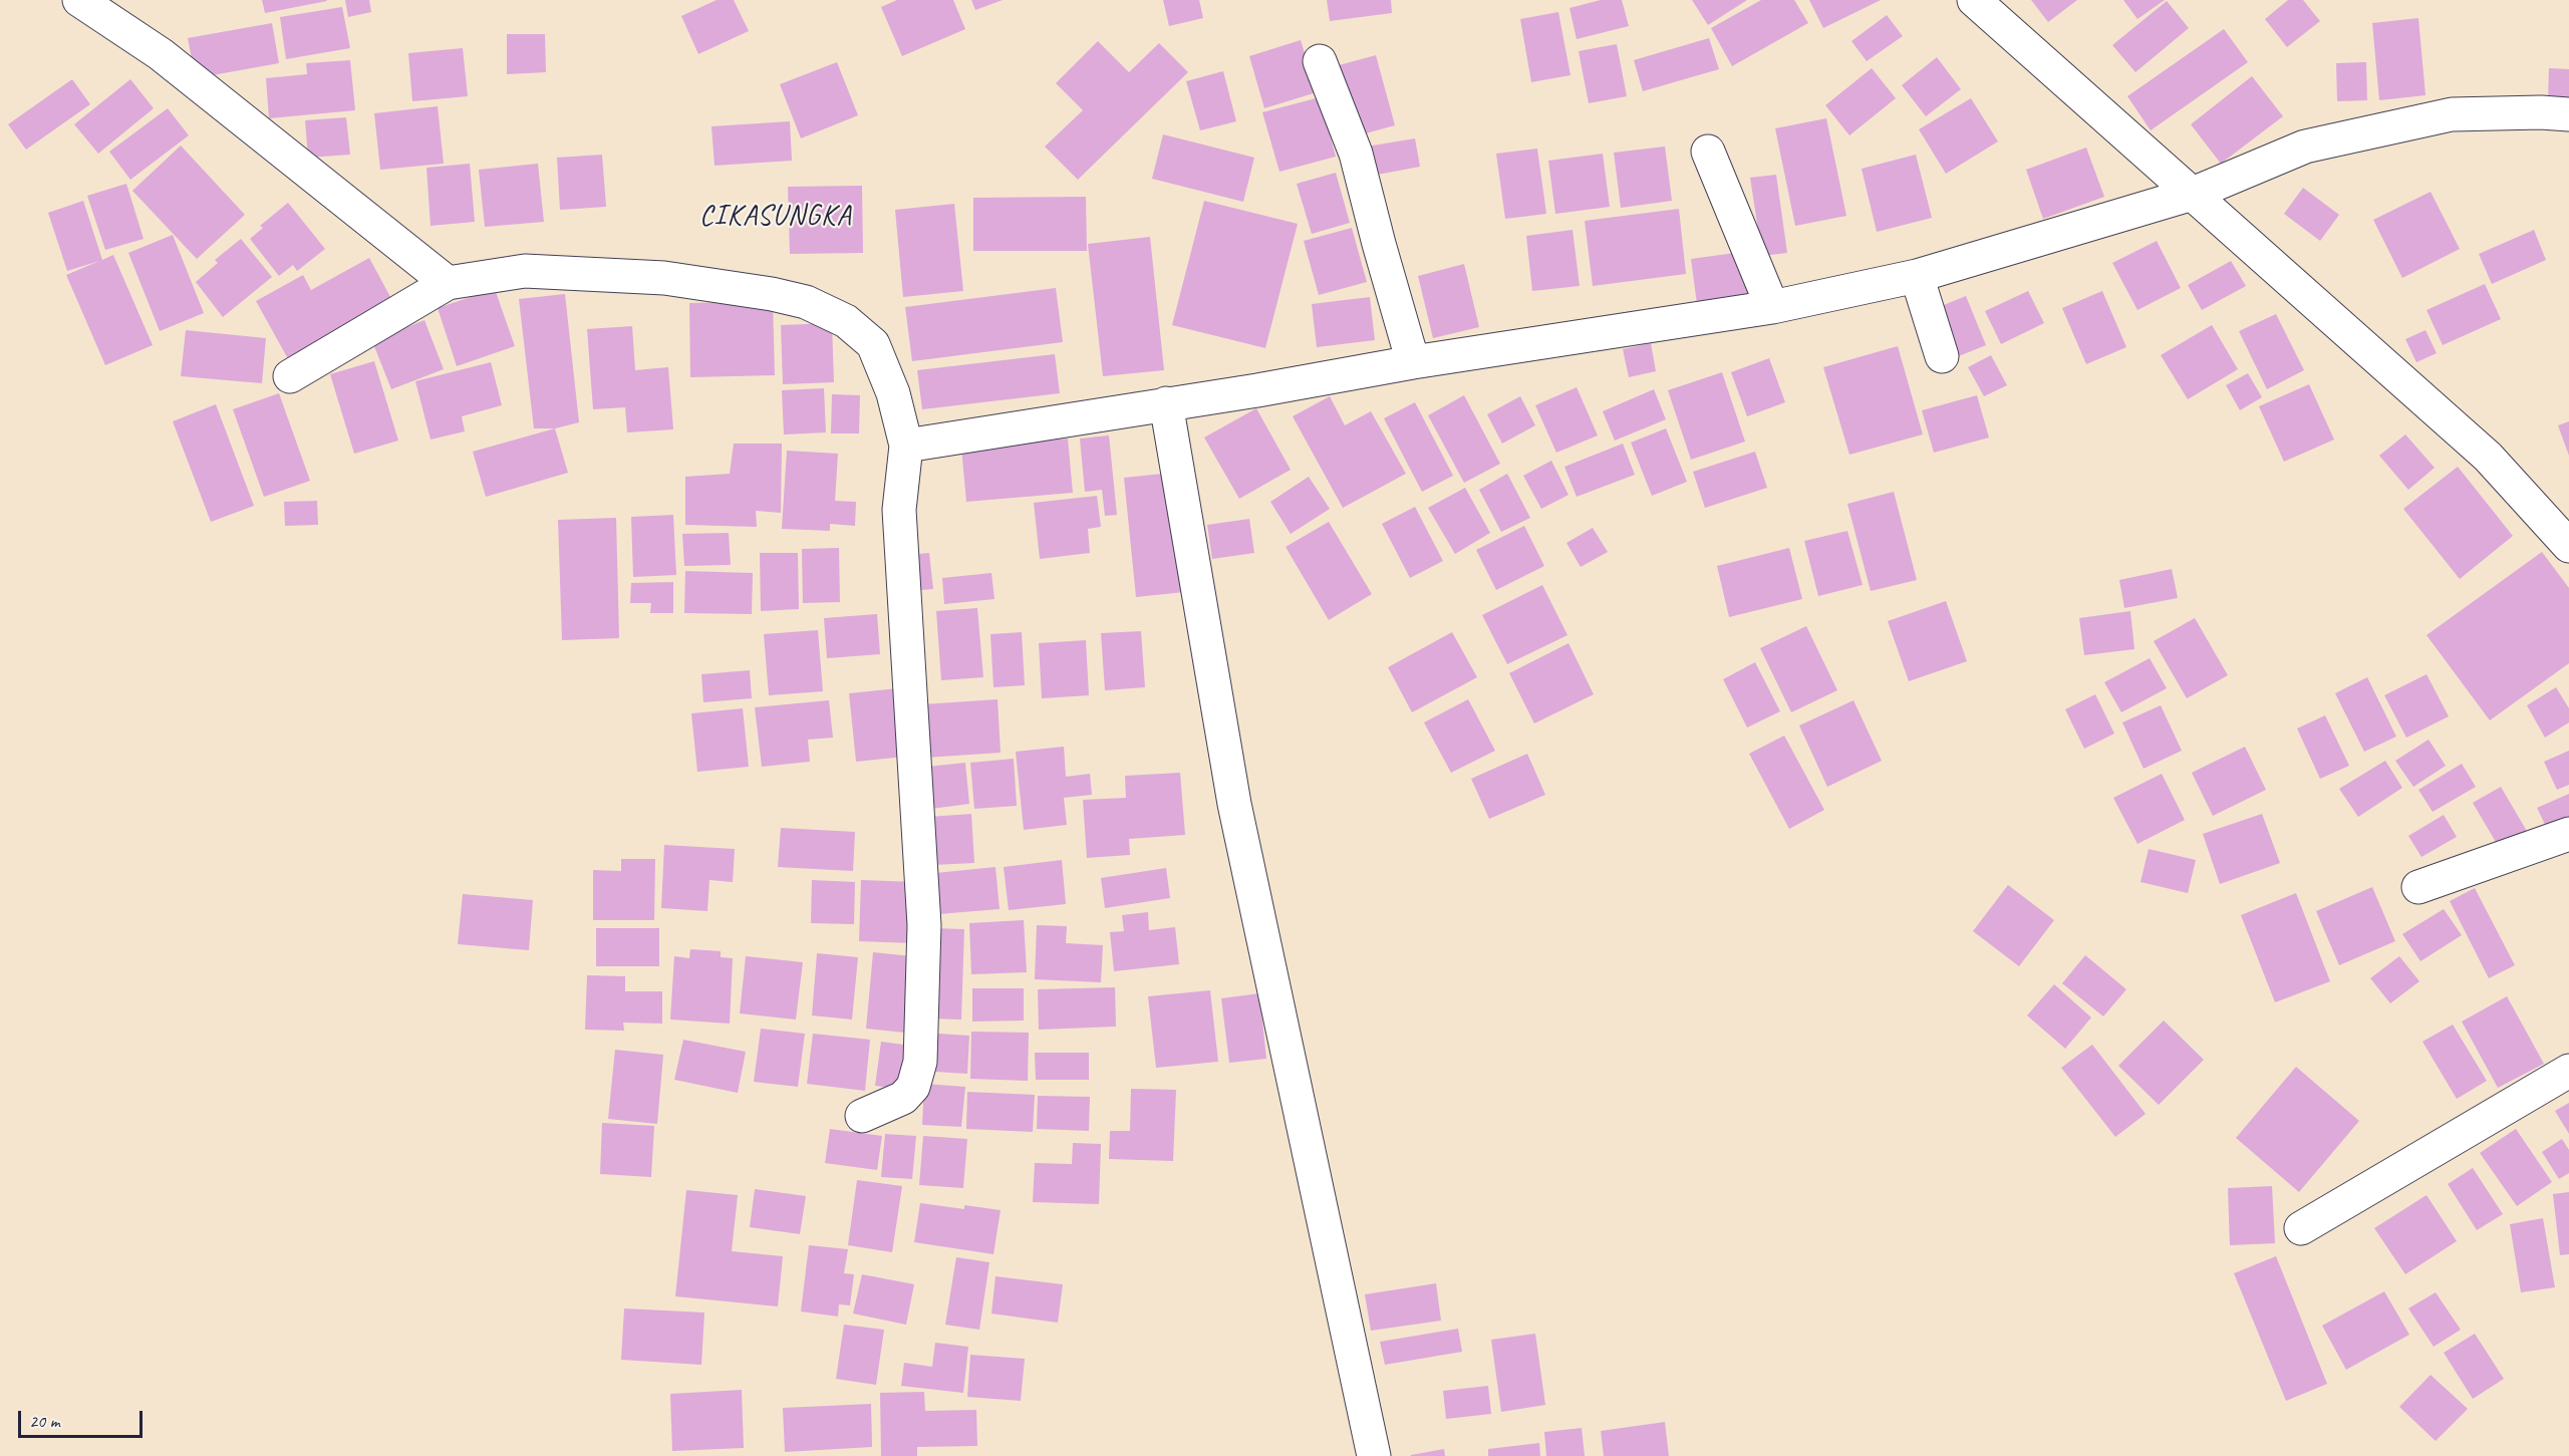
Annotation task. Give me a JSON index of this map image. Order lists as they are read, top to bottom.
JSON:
{
  "districts": ["CIKASUNGKA"],
  "scale_bar": "20 m"
}
